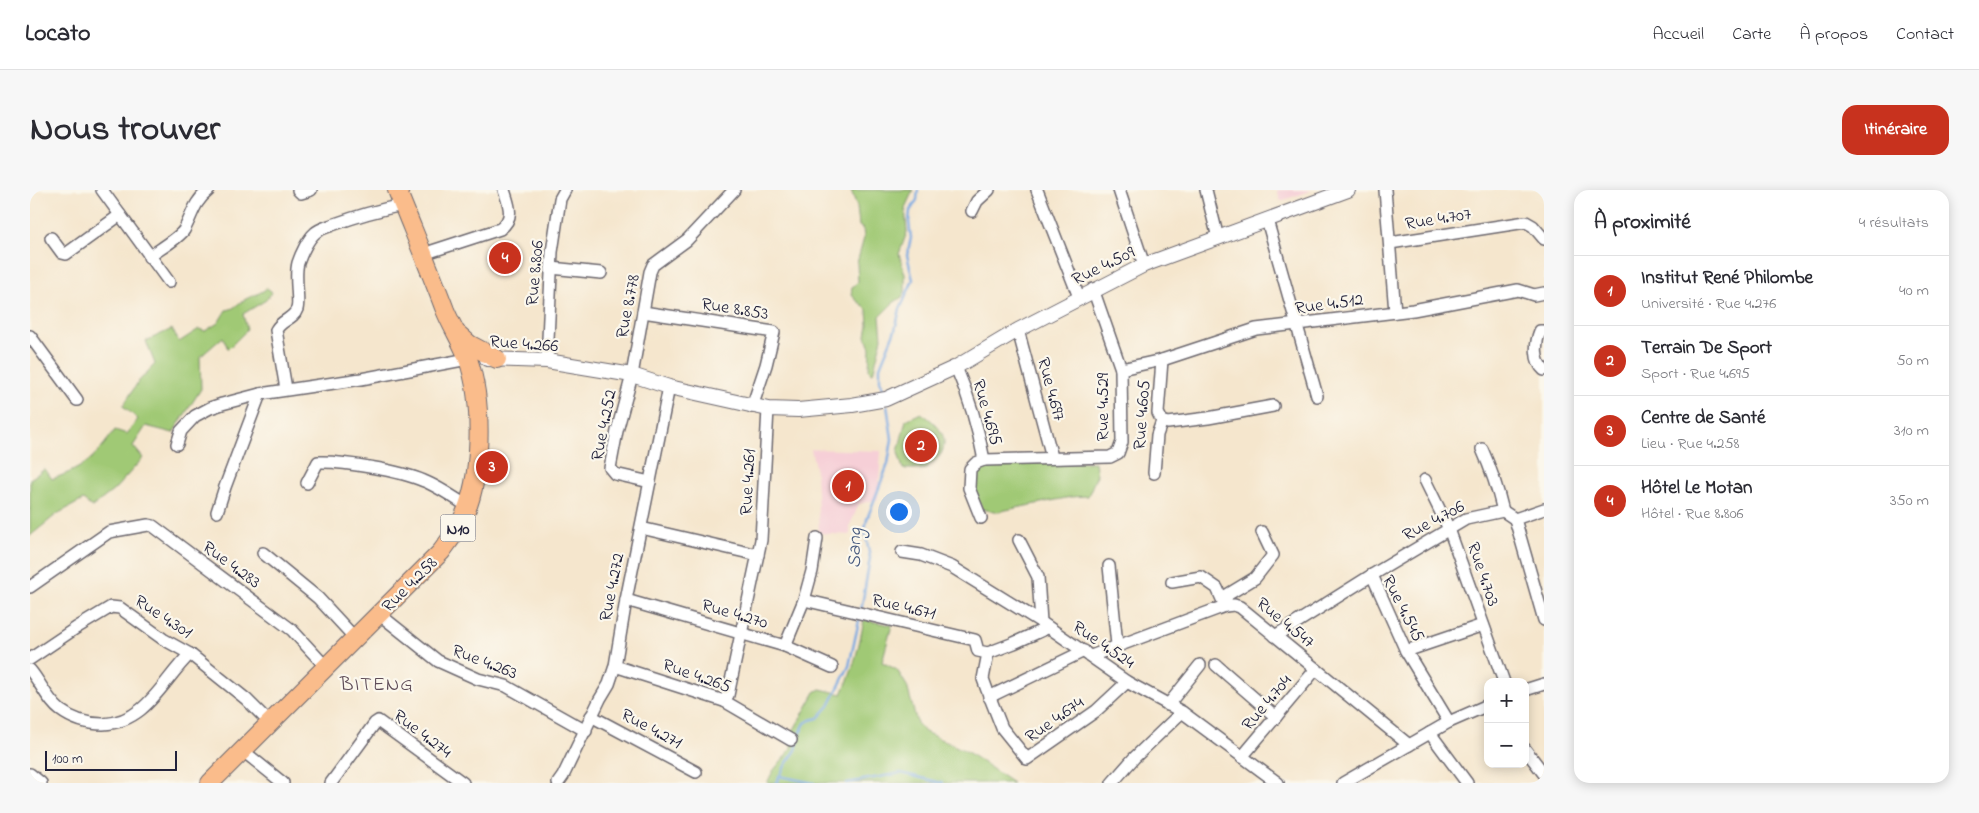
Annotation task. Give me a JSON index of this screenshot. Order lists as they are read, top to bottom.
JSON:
{
  "streets": {
    "highway": ["N10", "Rue 4.258"],
    "street": [
      "Rue 4.707",
      "Rue 4.509",
      "Rue 8.806",
      "Rue 4.512",
      "Rue 8.778",
      "Rue 8.853",
      "Rue 4.266",
      "Rue 4.697",
      "Rue 4.529",
      "Rue 4.695",
      "Rue 4.605",
      "Rue 4.252",
      "Rue 4.261",
      "Rue 4.706",
      "Rue 4.283",
      "Rue 4.703",
      "Rue 4.272",
      "Rue 4.671",
      "Rue 4.545",
      "Rue 4.270",
      "Rue 4.301",
      "Rue 4.547",
      "Rue 4.524",
      "Rue 4.263",
      "Rue 4.265",
      "Rue 4.704",
      "Rue 4.674",
      "Rue 4.271",
      "Rue 4.274"
    ]
  },
  "crossings": [
    ["Rue 4.509", "Rue 4.266"],
    ["Rue 4.509", "Rue 4.697"],
    ["Rue 4.509", "Rue 4.529"],
    ["Rue 4.509", "Rue 4.695"],
    ["Rue 8.806", "Rue 4.266"],
    ["Rue 4.512", "Rue 4.529"],
    ["Rue 4.512", "Rue 4.605"],
    ["Rue 8.778", "Rue 8.853"],
    ["Rue 8.778", "Rue 4.266"],
    ["Rue 8.778", "Rue 4.252"],
    ["Rue 8.853", "Rue 4.266"],
    ["Rue 4.266", "Rue 4.252"],
    ["Rue 4.266", "Rue 4.261"],
    ["Rue 4.266", "Rue 4.258"],
    ["Rue 4.266", "Rue 4.272"],
    ["Rue 4.697", "Rue 4.529"],
    ["Rue 4.529", "Rue 4.695"],
    ["Rue 4.252", "Rue 4.272"],
    ["Rue 4.261", "Rue 4.270"],
    ["Rue 4.261", "Rue 4.265"],
    ["Rue 4.706", "Rue 4.703"],
    ["Rue 4.706", "Rue 4.545"],
    ["Rue 4.283", "Rue 4.258"],
    ["Rue 4.258", "Rue 4.301"],
    ["Rue 4.258", "Rue 4.263"],
    ["Rue 4.272", "Rue 4.270"],
    ["Rue 4.272", "Rue 4.263"],
    ["Rue 4.272", "Rue 4.265"],
    ["Rue 4.272", "Rue 4.271"],
    ["Rue 4.671", "Rue 4.674"],
    ["Rue 4.545", "Rue 4.547"],
    ["Rue 4.547", "Rue 4.704"],
    ["Rue 4.524", "Rue 4.704"],
    ["Rue 4.524", "Rue 4.674"]
  ],
  "districts": ["BITENG"],
  "water": ["Sang"],
  "scale_bar": "100 m",
  "page": {
    "header": "Locato",
    "nav": [
      "Accueil",
      "Carte",
      "À propos",
      "Contact"
    ],
    "title": "Nous trouver",
    "buttons": "Itinéraire",
    "heading": ["À proximité", "4 résultats"],
    "pins": [
      "4",
      "2",
      "3",
      "1"
    ],
    "list": [
      {
        "mark": "1",
        "name": "Institut René Philombe",
        "note": "Université · Rue 4.276",
        "value": "40 m"
      },
      {
        "mark": "2",
        "name": "Terrain De Sport",
        "note": "Sport · Rue 4.695",
        "value": "50 m"
      },
      {
        "mark": "3",
        "name": "Centre de Santé",
        "note": "Lieu · Rue 4.258",
        "value": "310 m"
      },
      {
        "mark": "4",
        "name": "Hôtel Le Motan",
        "note": "Hôtel · Rue 8.806",
        "value": "350 m"
      }
    ],
    "map_buttons": ["+", "−"],
    "scale": "100 m"
  }
}
